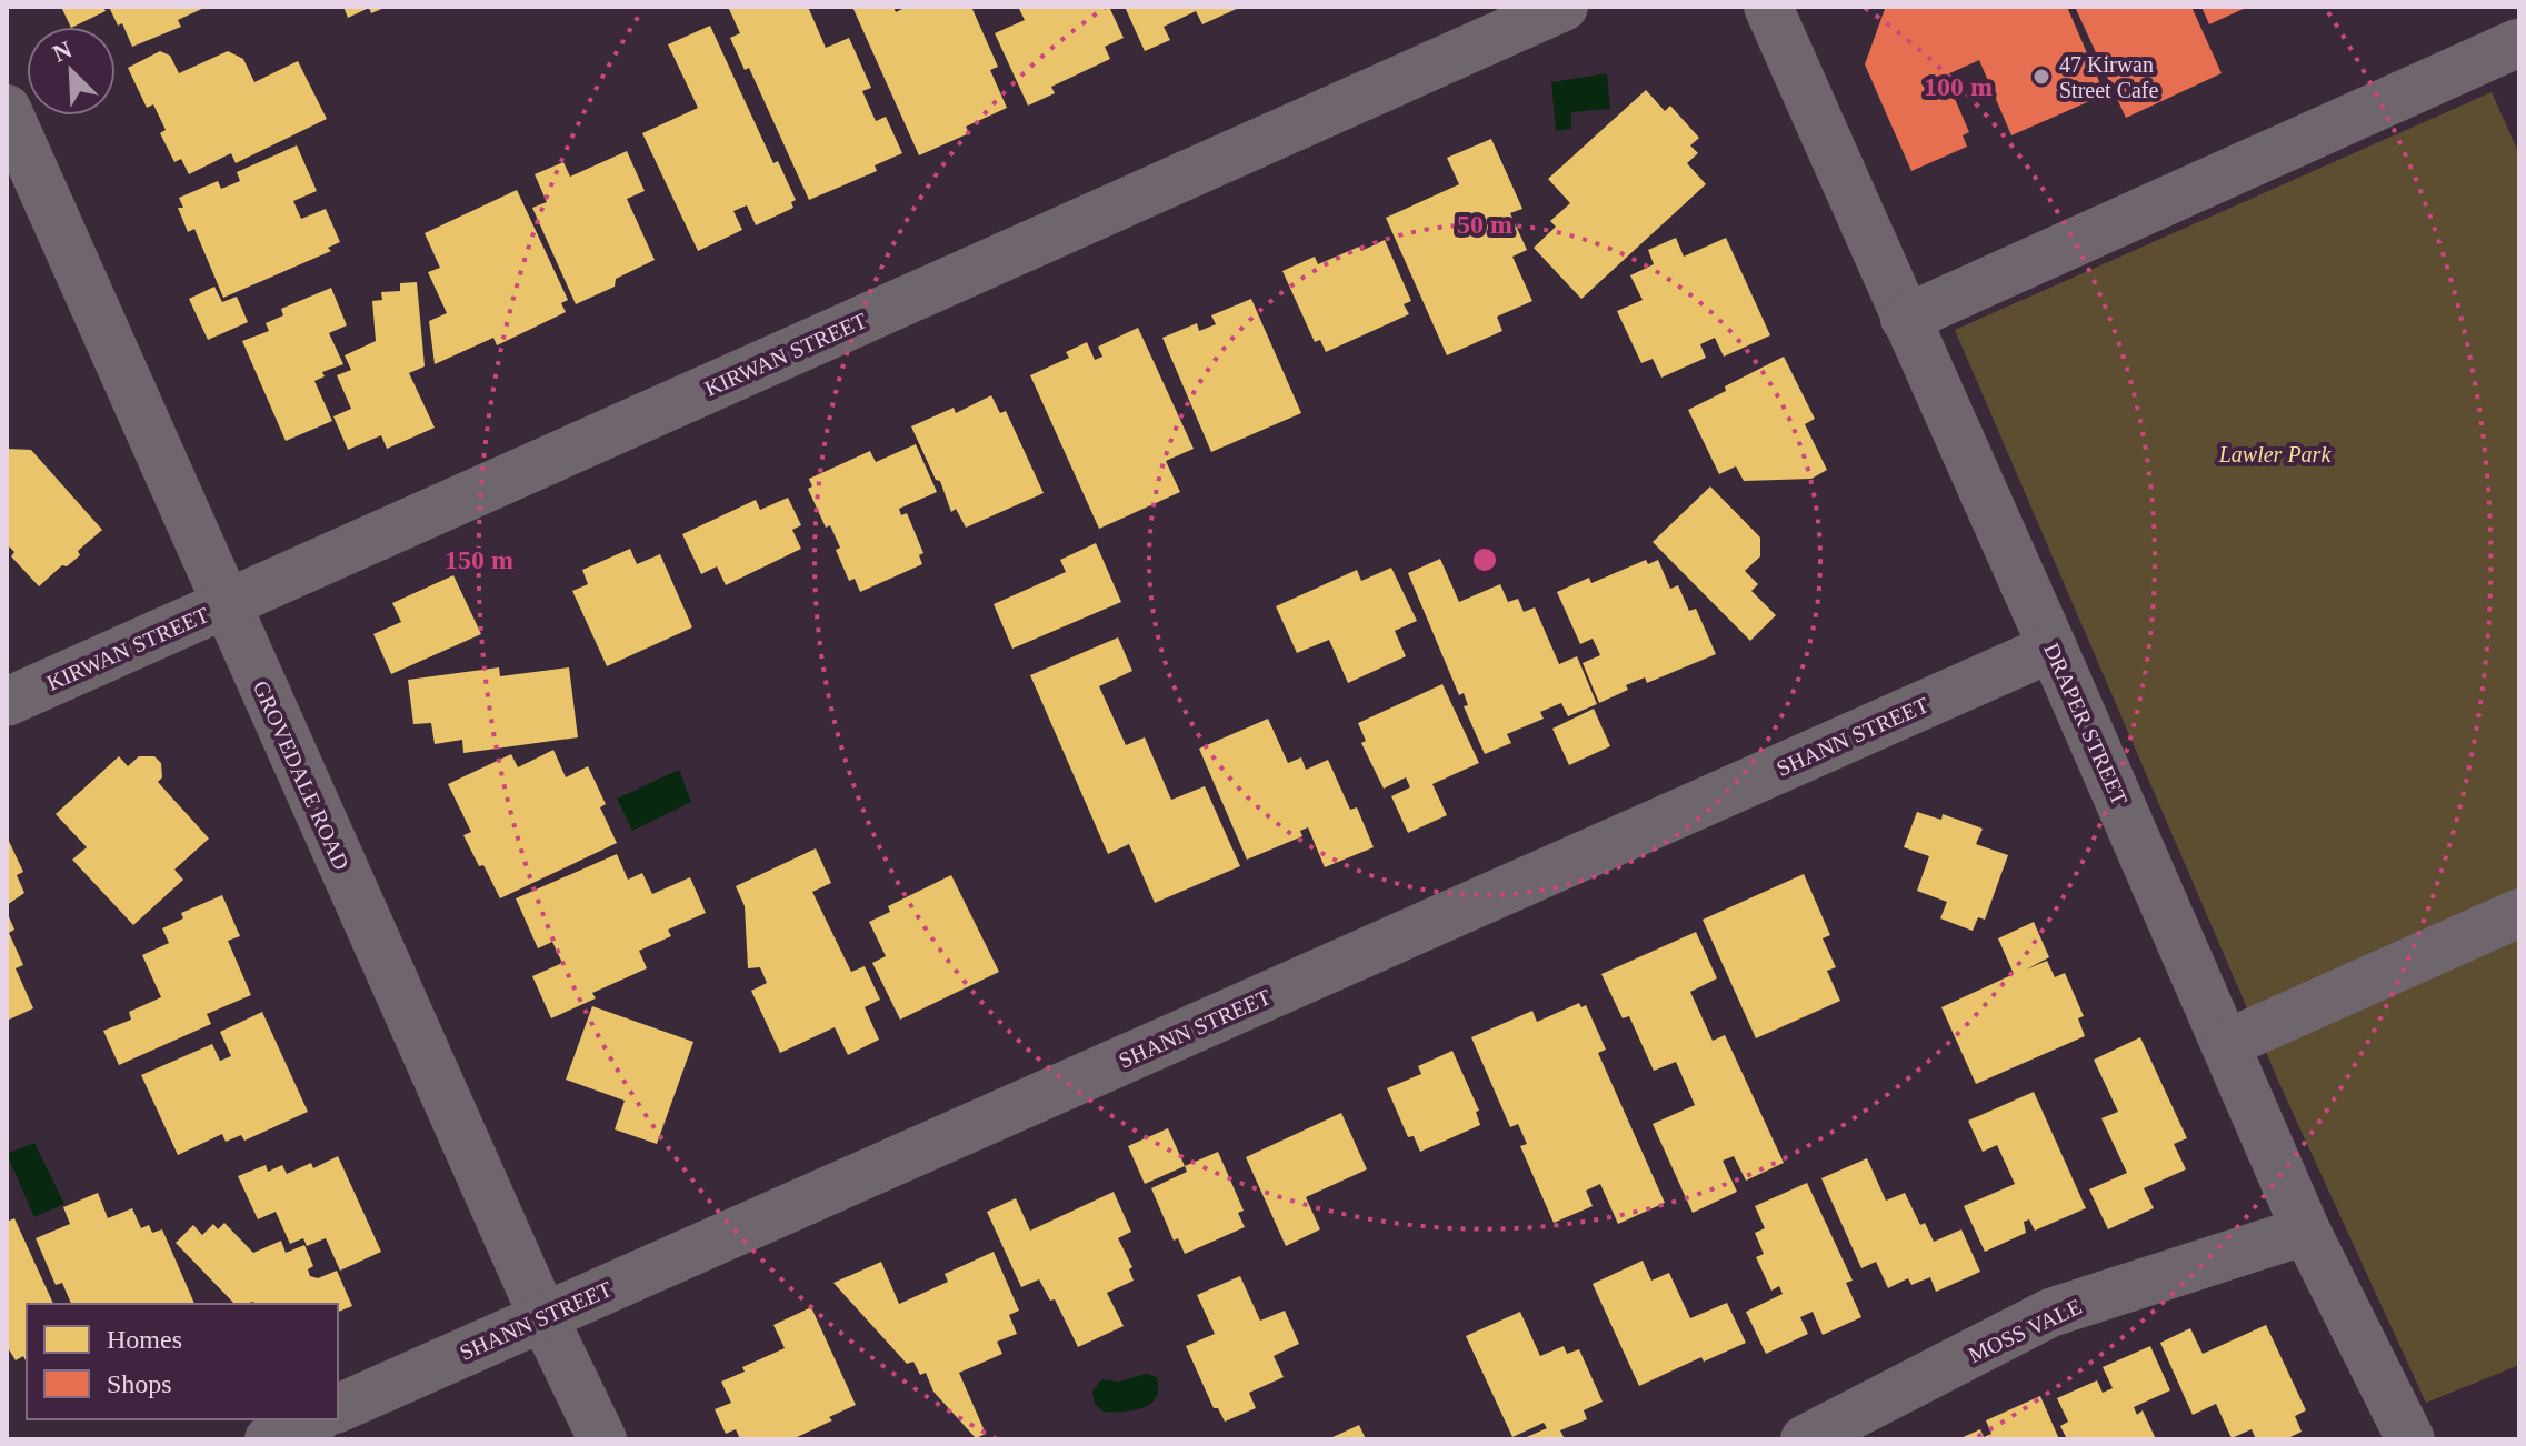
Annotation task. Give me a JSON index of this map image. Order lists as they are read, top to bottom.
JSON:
{
  "streets": {
    "street": [
      "KIRWAN STREET",
      "DRAPER STREET",
      "SHANN STREET",
      "GROVEDALE ROAD",
      "MOSS VALE"
    ]
  },
  "crossings": [
    ["KIRWAN STREET", "GROVEDALE ROAD"],
    ["DRAPER STREET", "SHANN STREET"],
    ["DRAPER STREET", "MOSS VALE"],
    ["SHANN STREET", "GROVEDALE ROAD"]
  ],
  "parks": ["Lawler Park"],
  "places": ["47 Kirwan Street Cafe"],
  "legend": ["Homes", "Shops"],
  "north": "top left",
  "rings": ["100 m", "50 m", "150 m"]
}
